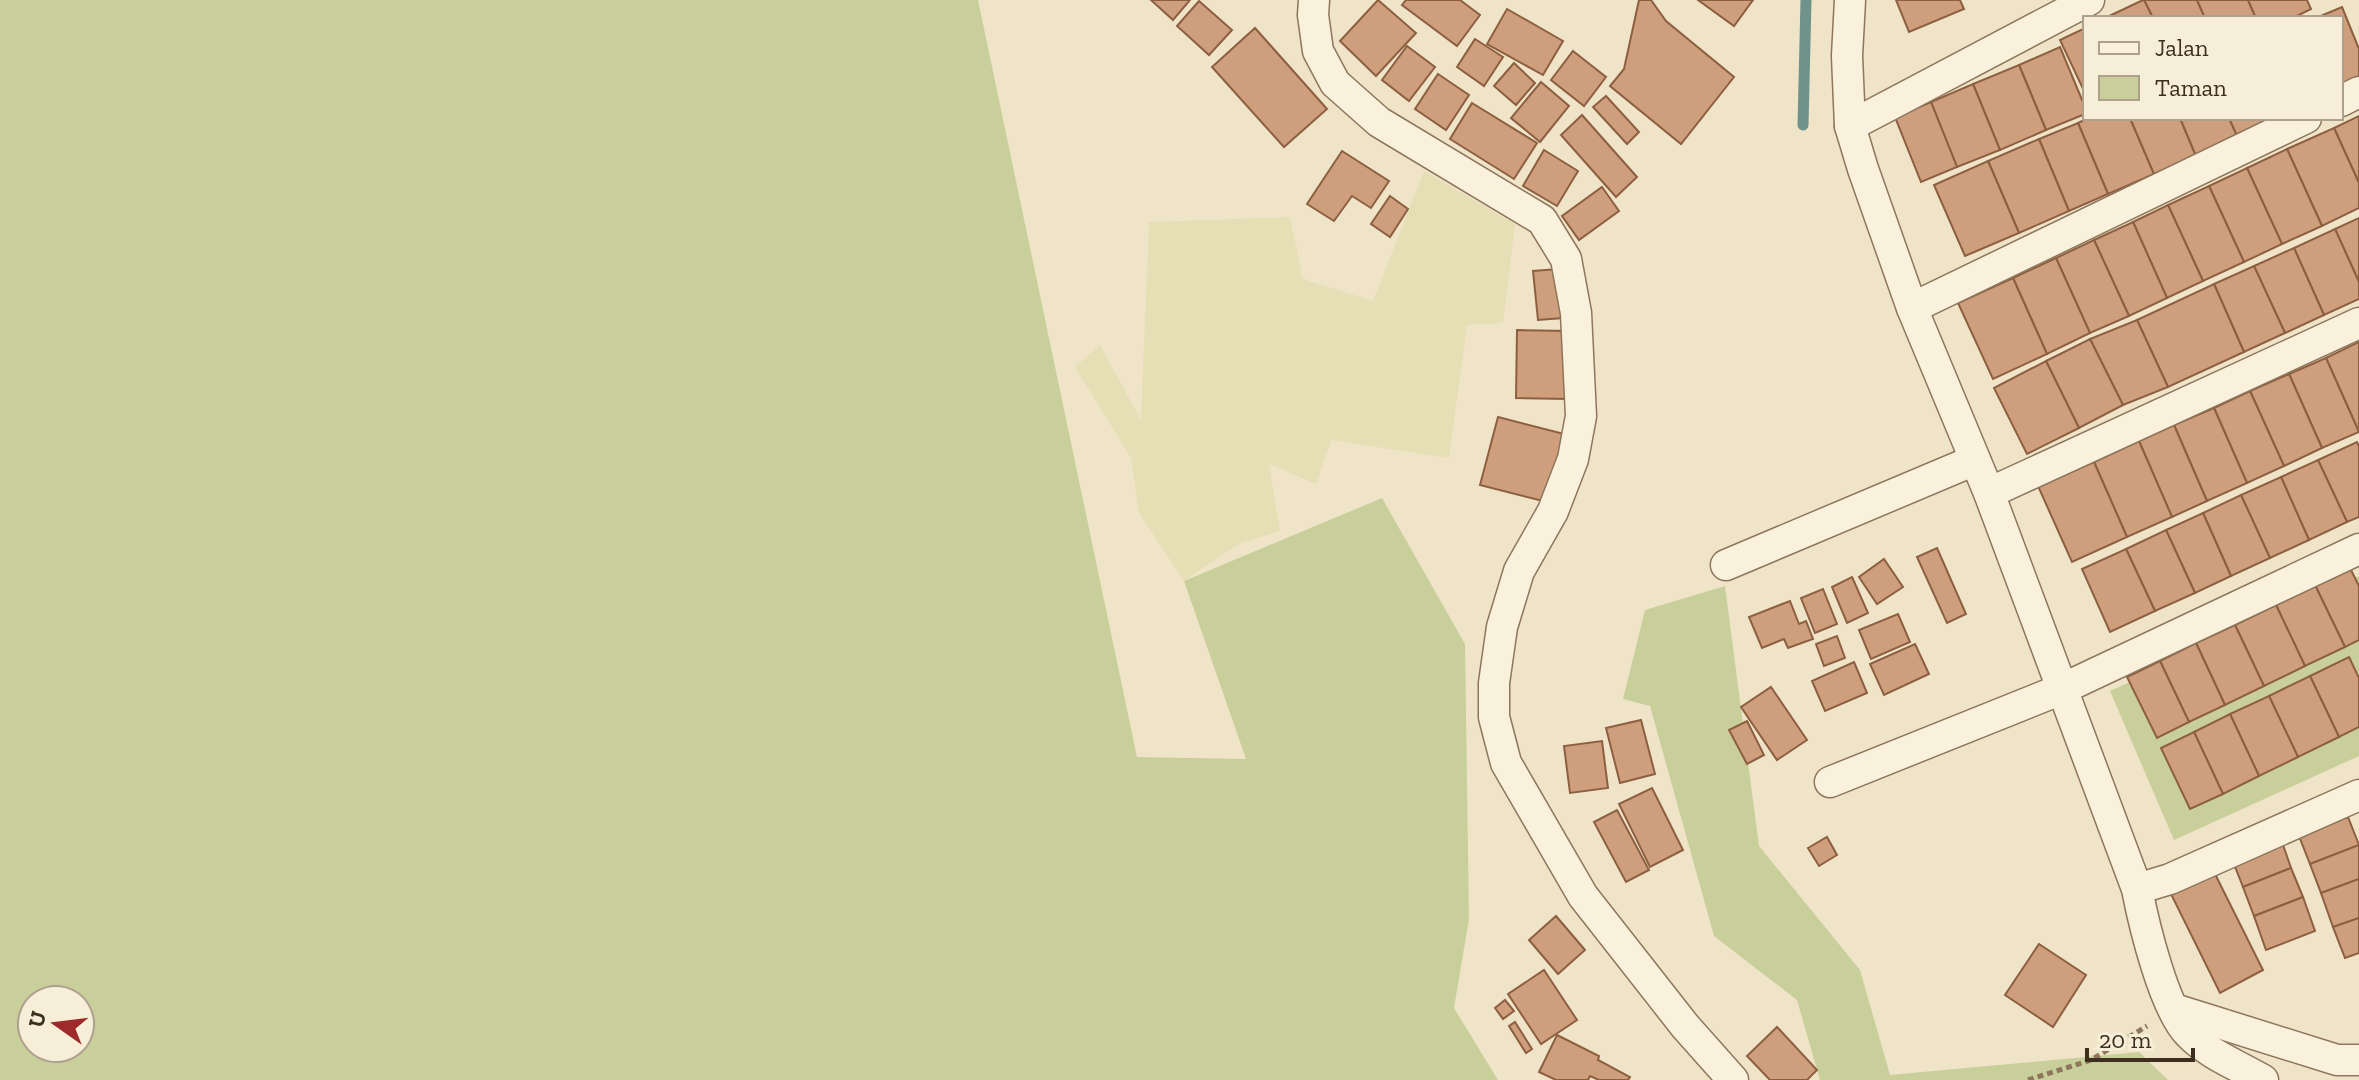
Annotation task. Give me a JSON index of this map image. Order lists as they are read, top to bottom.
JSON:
{
  "legend": ["Jalan", "Taman"],
  "scale_bar": "20 m",
  "north": "left"
}
